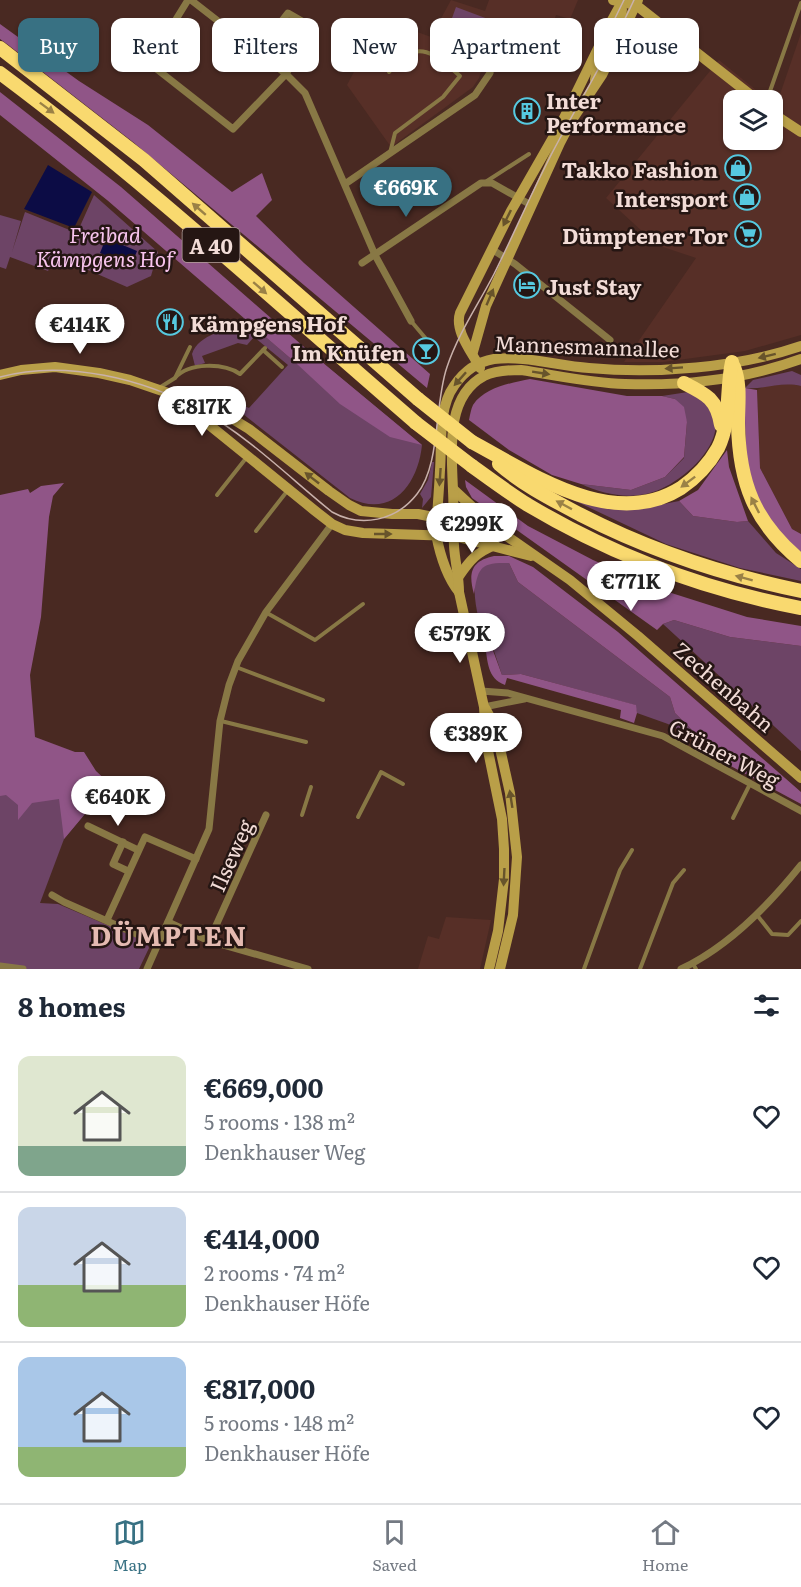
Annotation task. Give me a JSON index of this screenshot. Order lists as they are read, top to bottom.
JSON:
{
  "streets": {
    "highway": ["A 40"],
    "main road": ["Mannesmannallee", "Zechenbahn"],
    "street": ["Grüner Weg", "Ilseweg"]
  },
  "districts": ["DÜMPTEN"],
  "parks": ["Freibad Kämpgens Hof"],
  "places": {
    "building": ["Inter Performance"],
    "shop": ["Takko Fashion", "Intersport"],
    "supermarket": ["Dümptener Tor"],
    "hotel": ["Just Stay"],
    "restaurant": ["Kämpgens Hof"],
    "bar": ["Im Knüfen"]
  },
  "page": {
    "chip": [
      "Buy",
      "Rent",
      "Filters",
      "New",
      "Apartment",
      "House"
    ],
    "price": [
      "€669K",
      "€414K",
      "€817K",
      "€299K",
      "€771K",
      "€579K",
      "€389K",
      "€640K"
    ],
    "heading": "8 homes",
    "list": [
      {
        "name": "€669,000",
        "note": "5 rooms · 138 m² · Denkhauser Weg"
      },
      {
        "name": "€414,000",
        "note": "2 rooms · 74 m² · Denkhauser Höfe"
      },
      {
        "name": "€817,000",
        "note": "5 rooms · 148 m² · Denkhauser Höfe"
      }
    ],
    "tabs": ["Map", "Saved", "Home"]
  }
}
